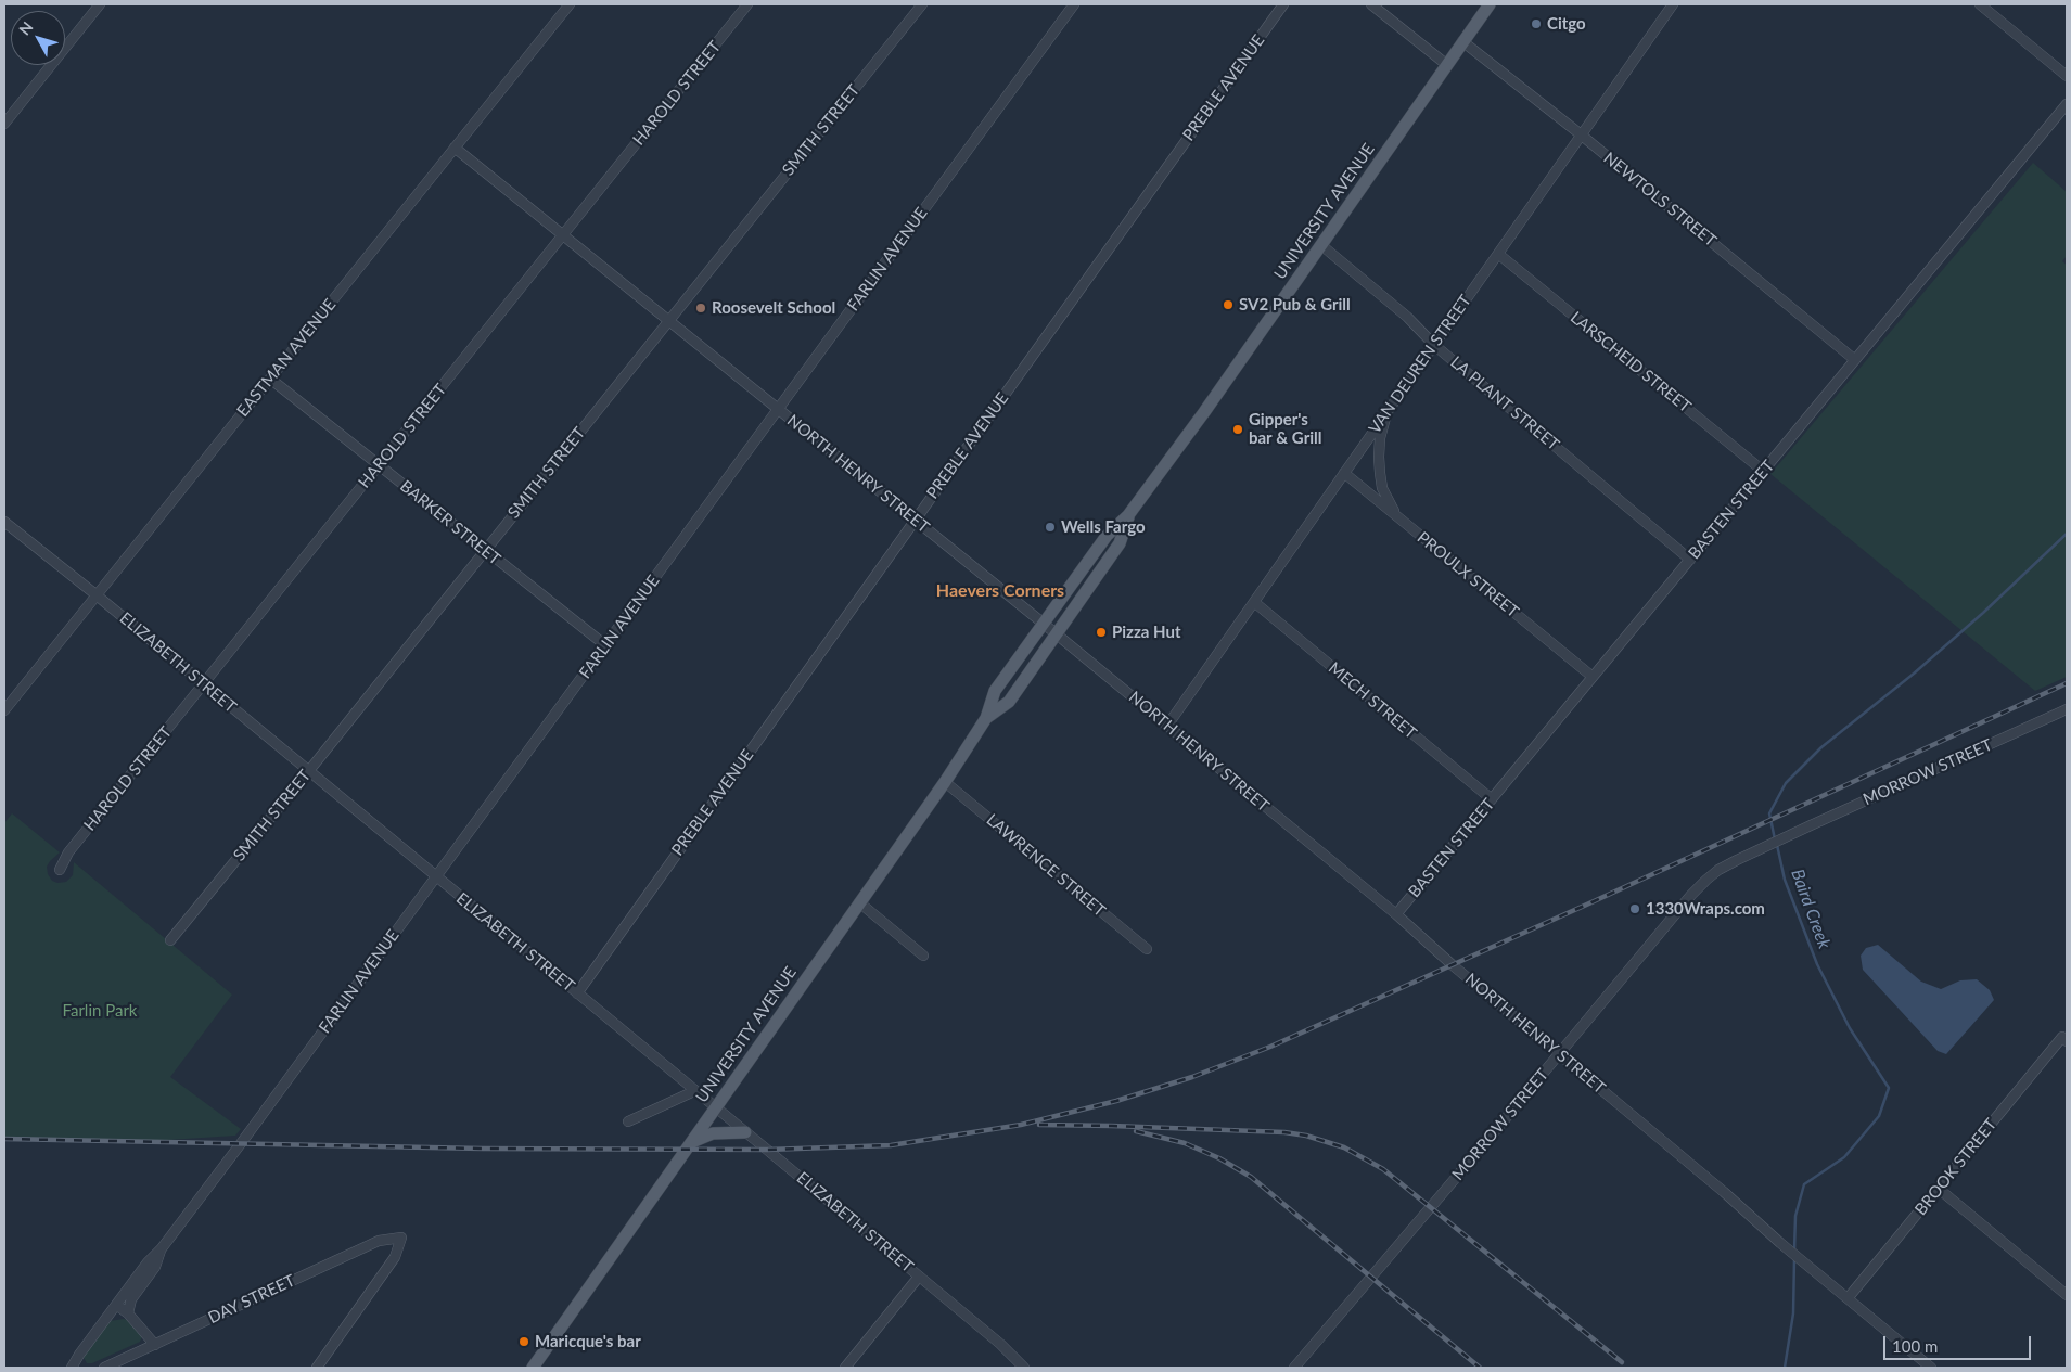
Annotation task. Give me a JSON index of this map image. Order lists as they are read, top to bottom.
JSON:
{
  "streets": {
    "main road": ["UNIVERSITY AVENUE"],
    "street": [
      "PREBLE AVENUE",
      "HAROLD STREET",
      "SMITH STREET",
      "NEWTOLS STREET",
      "FARLIN AVENUE",
      "EASTMAN AVENUE",
      "LARSCHEID STREET",
      "VAN DEUREN STREET",
      "LA PLANT STREET",
      "NORTH HENRY STREET",
      "BASTEN STREET",
      "BARKER STREET",
      "PROULX STREET",
      "ELIZABETH STREET",
      "MECH STREET",
      "MORROW STREET",
      "LAWRENCE STREET",
      "BROOK STREET",
      "DAY STREET"
    ]
  },
  "crossings": [
    ["PREBLE AVENUE", "NORTH HENRY STREET"],
    ["PREBLE AVENUE", "ELIZABETH STREET"],
    ["HAROLD STREET", "NORTH HENRY STREET"],
    ["HAROLD STREET", "BARKER STREET"],
    ["HAROLD STREET", "ELIZABETH STREET"],
    ["SMITH STREET", "NORTH HENRY STREET"],
    ["SMITH STREET", "BARKER STREET"],
    ["SMITH STREET", "ELIZABETH STREET"],
    ["NEWTOLS STREET", "UNIVERSITY AVENUE"],
    ["NEWTOLS STREET", "VAN DEUREN STREET"],
    ["NEWTOLS STREET", "BASTEN STREET"],
    ["UNIVERSITY AVENUE", "LA PLANT STREET"],
    ["UNIVERSITY AVENUE", "NORTH HENRY STREET"],
    ["UNIVERSITY AVENUE", "ELIZABETH STREET"],
    ["UNIVERSITY AVENUE", "LAWRENCE STREET"],
    ["FARLIN AVENUE", "NORTH HENRY STREET"],
    ["FARLIN AVENUE", "BARKER STREET"],
    ["FARLIN AVENUE", "ELIZABETH STREET"],
    ["EASTMAN AVENUE", "NORTH HENRY STREET"],
    ["EASTMAN AVENUE", "BARKER STREET"],
    ["EASTMAN AVENUE", "ELIZABETH STREET"],
    ["LARSCHEID STREET", "VAN DEUREN STREET"],
    ["LARSCHEID STREET", "BASTEN STREET"],
    ["VAN DEUREN STREET", "LA PLANT STREET"],
    ["VAN DEUREN STREET", "NORTH HENRY STREET"],
    ["VAN DEUREN STREET", "PROULX STREET"],
    ["VAN DEUREN STREET", "MECH STREET"],
    ["LA PLANT STREET", "BASTEN STREET"],
    ["NORTH HENRY STREET", "BASTEN STREET"],
    ["NORTH HENRY STREET", "MORROW STREET"],
    ["NORTH HENRY STREET", "BROOK STREET"],
    ["BASTEN STREET", "PROULX STREET"],
    ["BASTEN STREET", "MECH STREET"]
  ],
  "districts": ["Haevers Corners"],
  "water": ["Baird Creek"],
  "parks": ["Farlin Park"],
  "places": [
    "Citgo",
    "SV2 Pub & Grill",
    "Roosevelt School",
    "Gipper's bar & Grill",
    "Wells Fargo",
    "Pizza Hut",
    "1330Wraps.com",
    "Maricque's bar"
  ],
  "scale_bar": "100 m",
  "north": "top left"
}
